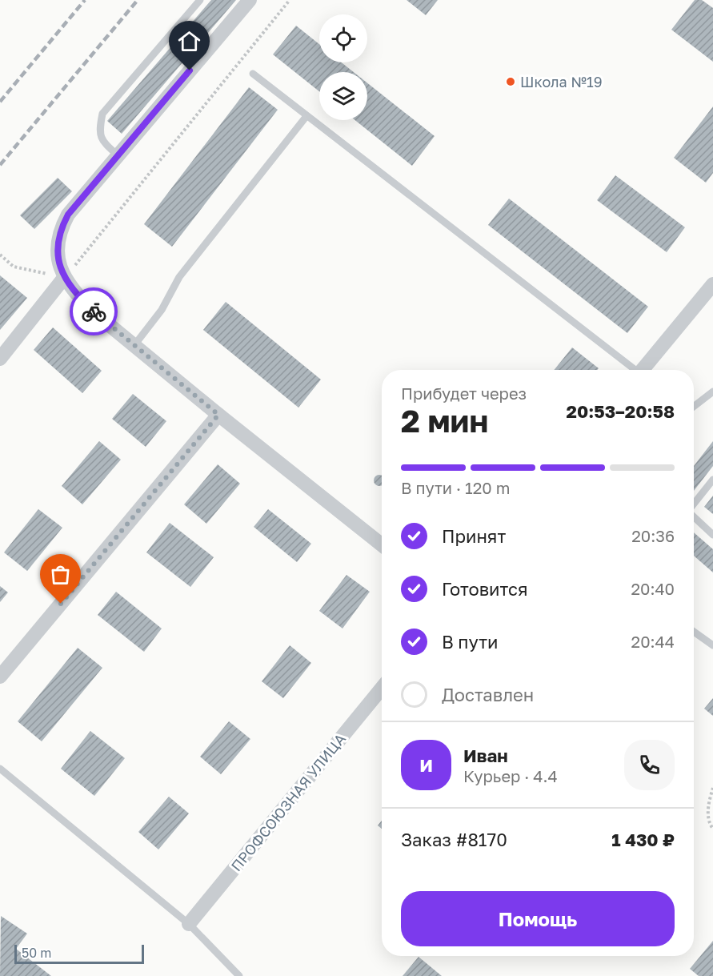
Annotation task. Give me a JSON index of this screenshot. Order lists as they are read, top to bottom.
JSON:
{
  "streets": {
    "street": ["ПРОФСОЮЗНАЯ УЛИЦА"]
  },
  "places": ["Школа №19"],
  "scale_bar": "50 m",
  "page": {
    "heading": ["2 мин", "Прибудет через", "20:53–20:58"],
    "panel": [
      "Иван",
      "Курьер · 4.4",
      "Заказ #8170",
      "1 430 ₽"
    ],
    "bar": "В пути · 120 m",
    "list": [
      ["Принят", "20:36"],
      ["Готовится", "20:40"],
      ["В пути", "20:44"],
      "Доставлен"
    ],
    "round": "И",
    "buttons": "Помощь",
    "scale": "50 m"
  }
}
